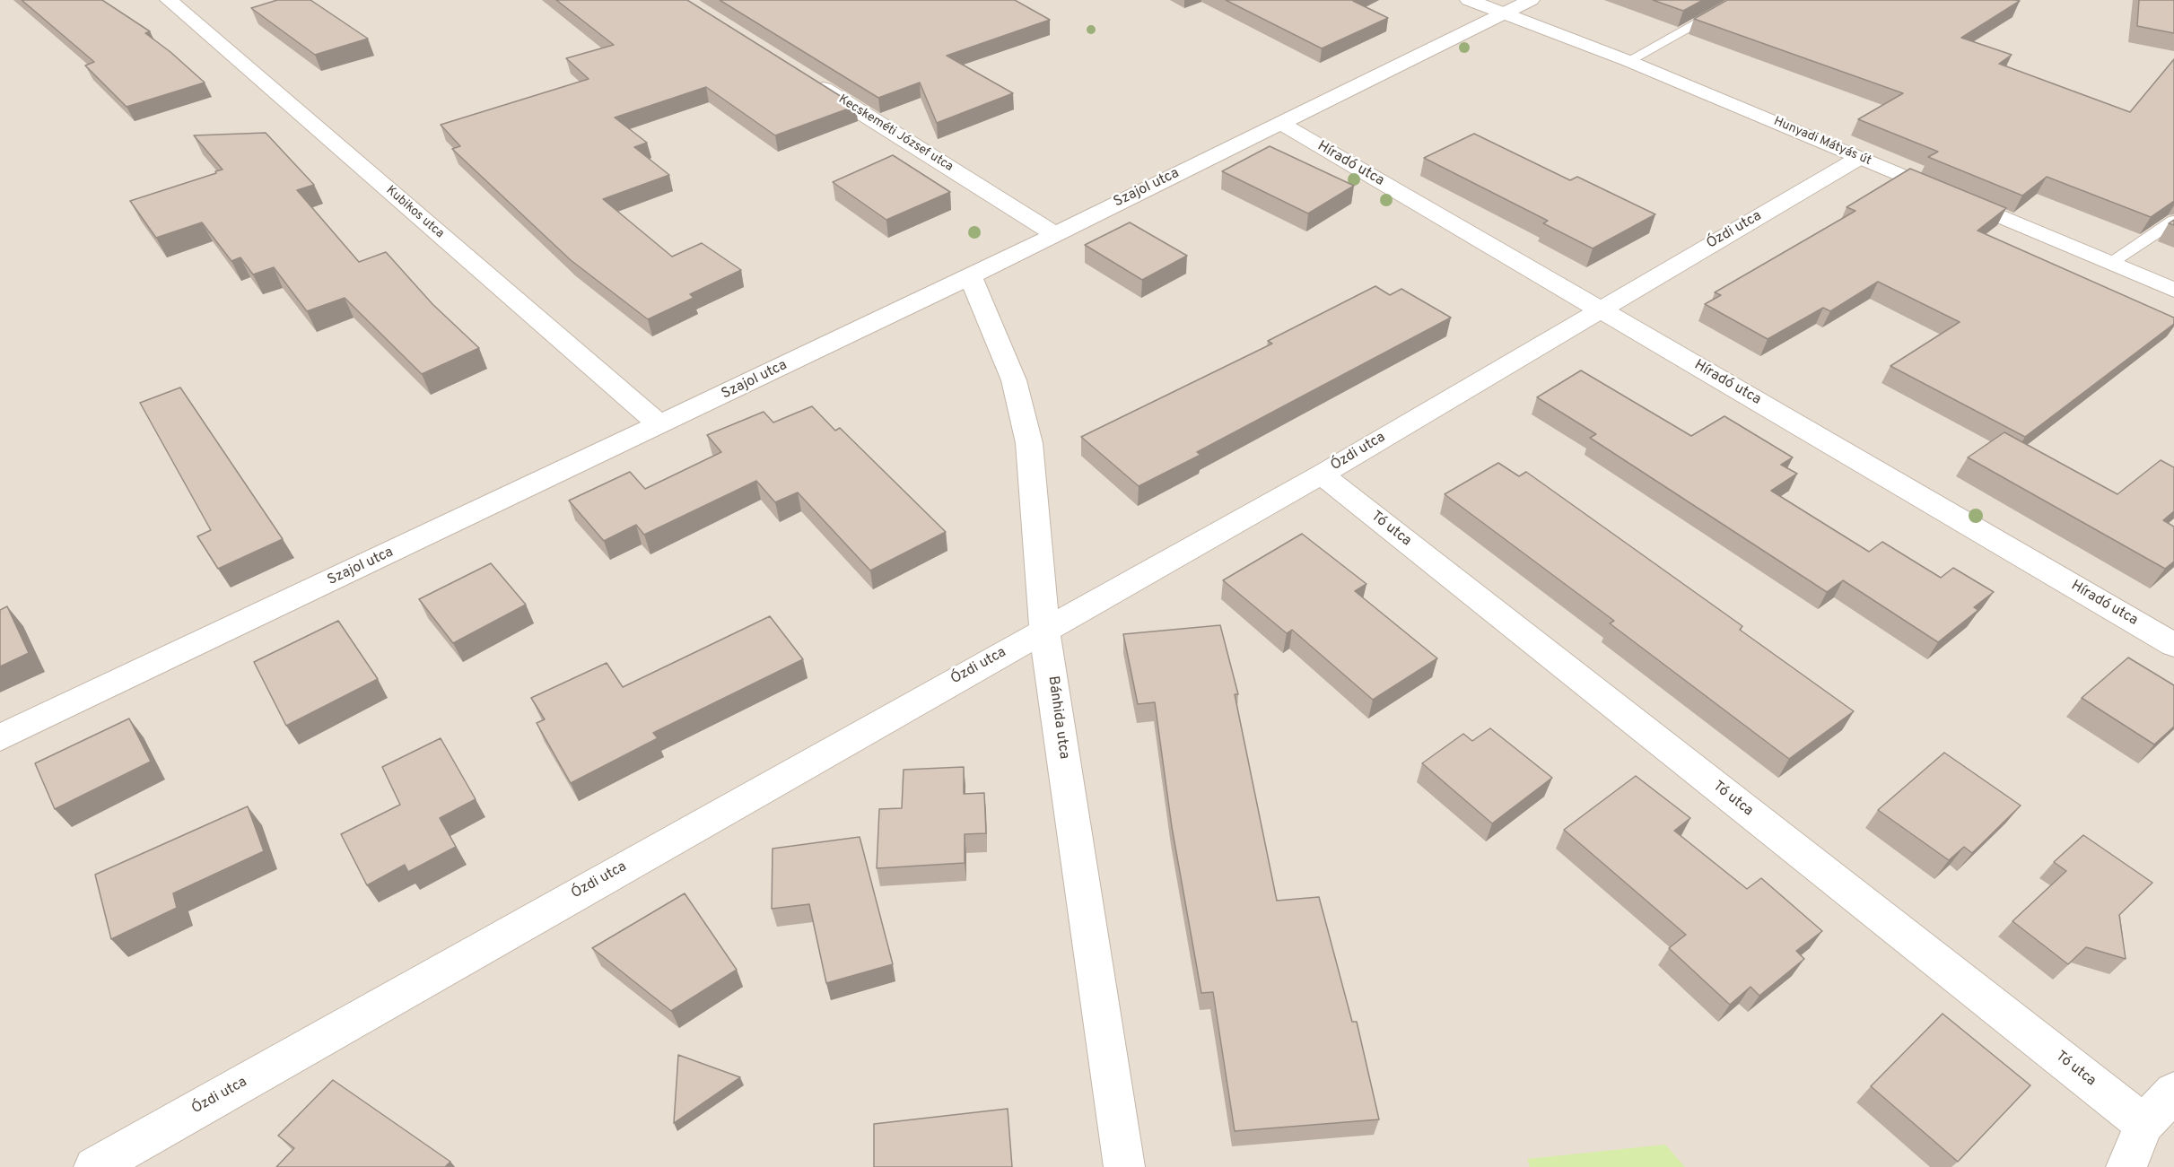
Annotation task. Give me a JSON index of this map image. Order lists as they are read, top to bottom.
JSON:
{
  "streets": {
    "street": [
      "Kecskeméti József utca",
      "Hunyadi Mátyás út",
      "Híradó utca",
      "Szajol utca",
      "Kubikos utca",
      "Ózdi utca",
      "Tó utca",
      "Bánhida utca"
    ]
  },
  "crossings": [
    ["Kecskeméti József utca", "Szajol utca"],
    ["Hunyadi Mátyás út", "Szajol utca"],
    ["Hunyadi Mátyás út", "Ózdi utca"],
    ["Híradó utca", "Szajol utca"],
    ["Híradó utca", "Ózdi utca"],
    ["Szajol utca", "Kubikos utca"],
    ["Szajol utca", "Bánhida utca"],
    ["Ózdi utca", "Tó utca"],
    ["Ózdi utca", "Bánhida utca"]
  ]
}
